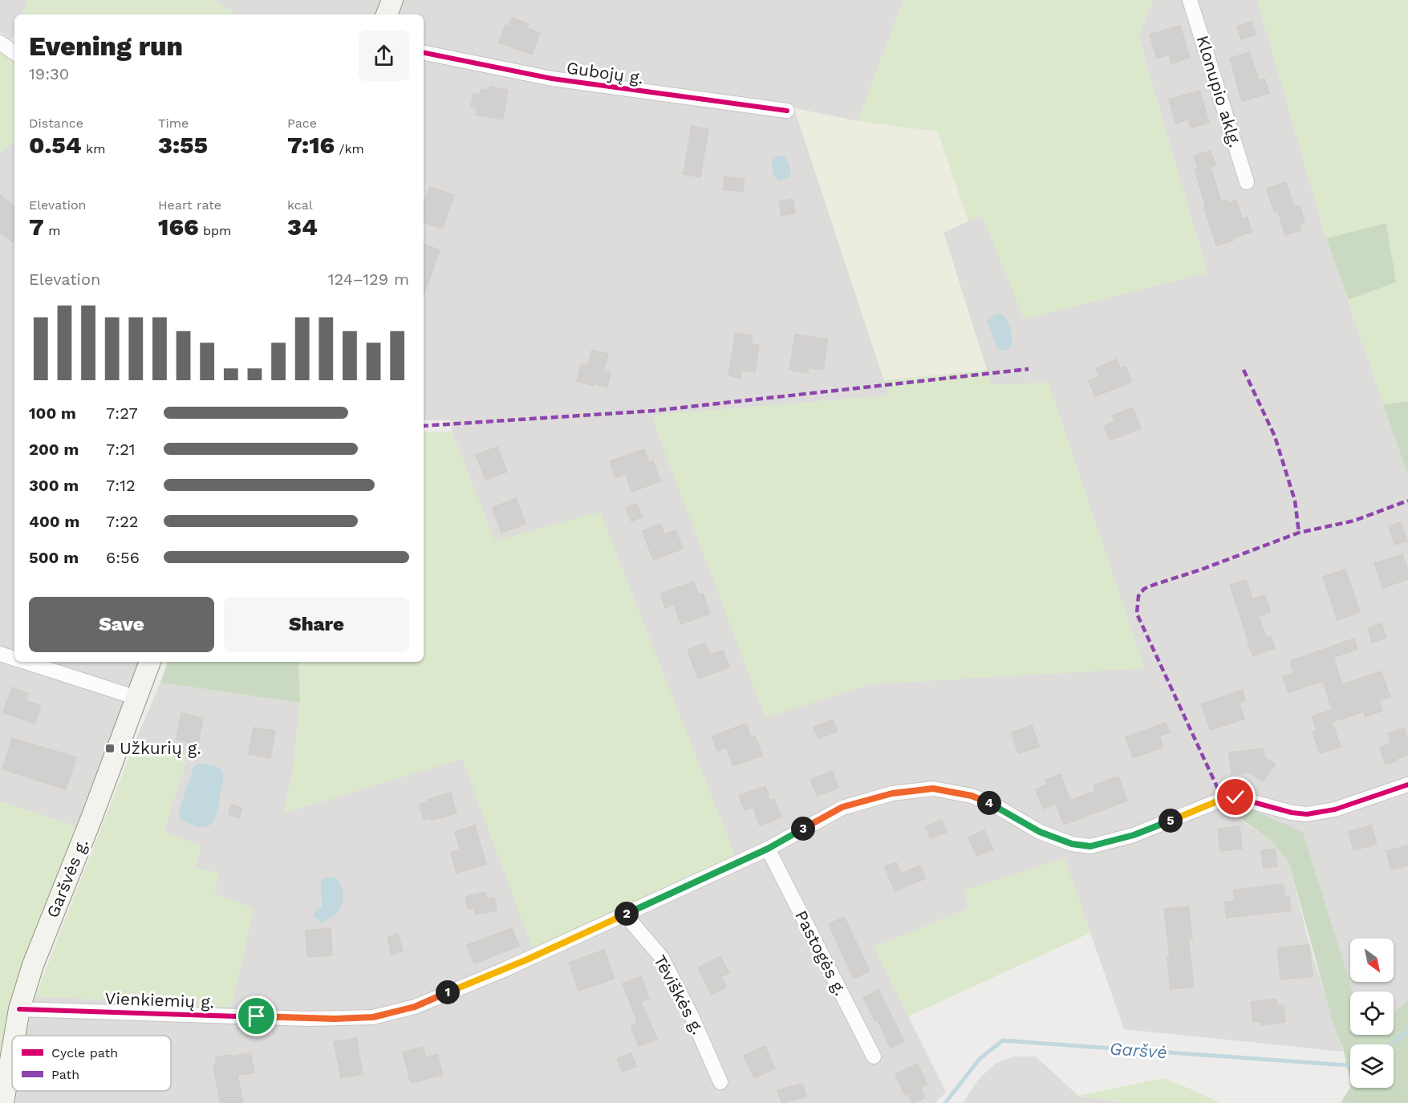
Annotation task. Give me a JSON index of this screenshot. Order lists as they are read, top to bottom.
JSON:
{
  "streets": {
    "main road": ["Garšvės g."],
    "street": [
      "Gubojų g.",
      "Klonupio aklg.",
      "Pastogės g.",
      "Tėviškės g.",
      "Vienkiemių g."
    ]
  },
  "crossings": [
    ["Garšvės g.", "Vienkiemių g."],
    ["Pastogės g.", "Vienkiemių g."],
    ["Tėviškės g.", "Vienkiemių g."]
  ],
  "water": ["Garšvė"],
  "places": {
    "transit": ["Užkurių g."]
  },
  "legend": ["Cycle path", "Path"],
  "north": "bottom right",
  "page": {
    "heading": ["Evening run", "19:30"],
    "stats": [
      ["Distance", "0.54 km"],
      ["Time", "3:55"],
      ["Pace", "7:16 /km"],
      ["Elevation", "7 m"],
      ["Heart rate", "166 bpm"],
      ["kcal", "34"]
    ],
    "chart": ["Elevation", "124–129 m"],
    "list": [
      {
        "name": "100 m",
        "note": "7:27"
      },
      {
        "name": "200 m",
        "note": "7:21"
      },
      {
        "name": "300 m",
        "note": "7:12"
      },
      {
        "name": "400 m",
        "note": "7:22"
      },
      {
        "name": "500 m",
        "note": "6:56"
      }
    ],
    "buttons": ["Save", "Share"],
    "pins": [
      "4",
      "5",
      "3",
      "2",
      "1"
    ]
  }
}
